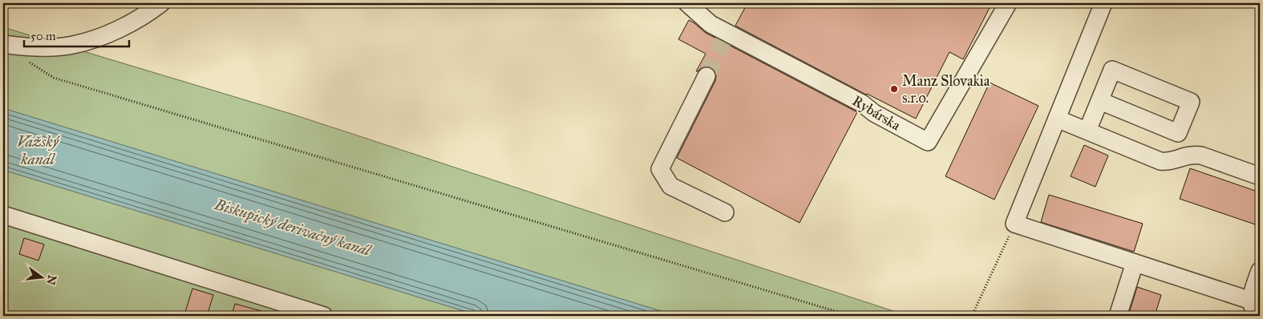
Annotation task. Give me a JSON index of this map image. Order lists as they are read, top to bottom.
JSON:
{
  "streets": {
    "street": ["Rybárska"]
  },
  "water": ["Važský kanál", "Biskupický derivačný kanál"],
  "places": ["Manz Slovakia s.r.o."],
  "scale_bar": "50 m",
  "north": "right"
}
